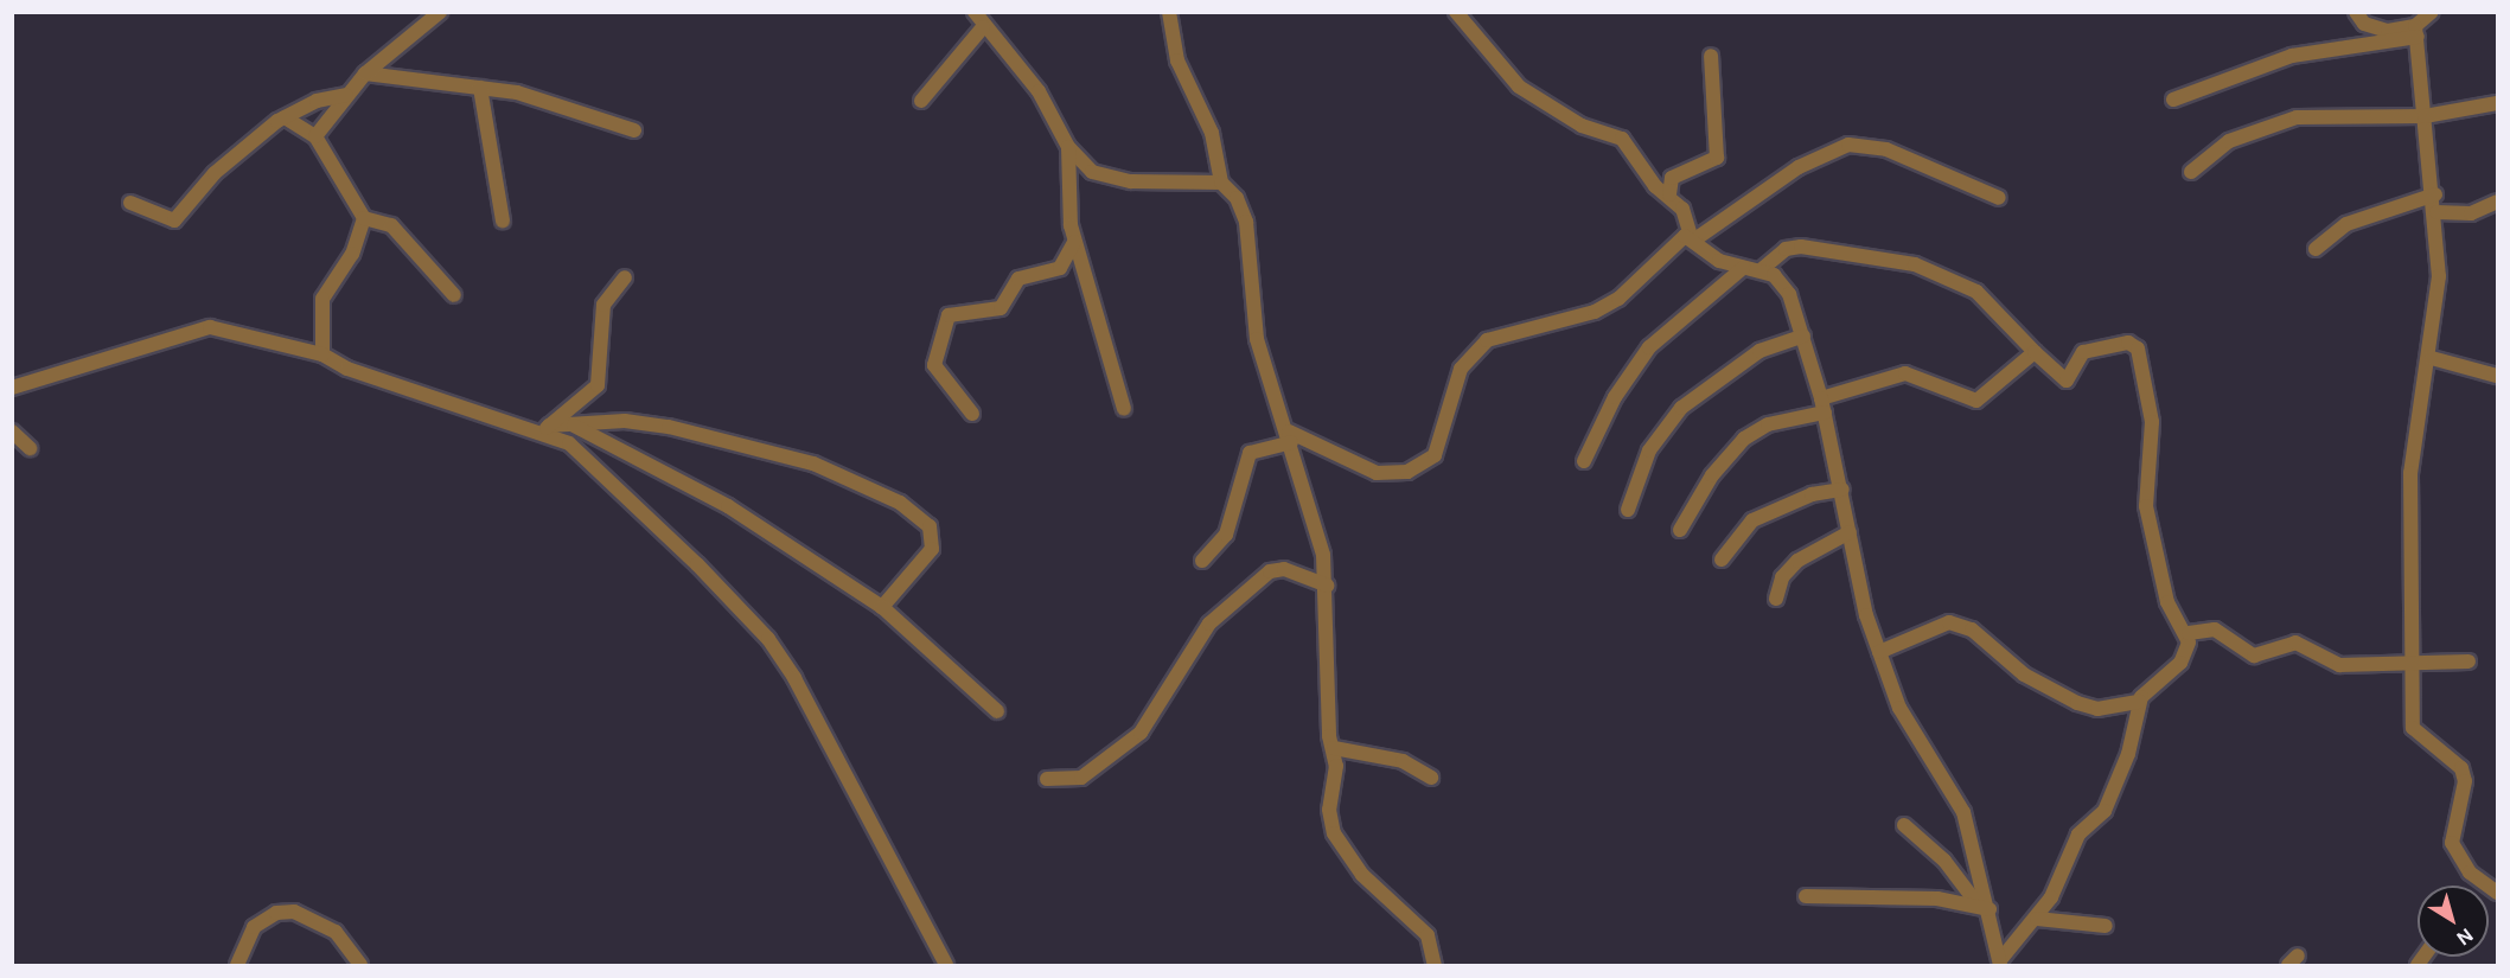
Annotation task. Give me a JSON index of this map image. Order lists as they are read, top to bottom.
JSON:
{
  "north": "bottom right"
}
